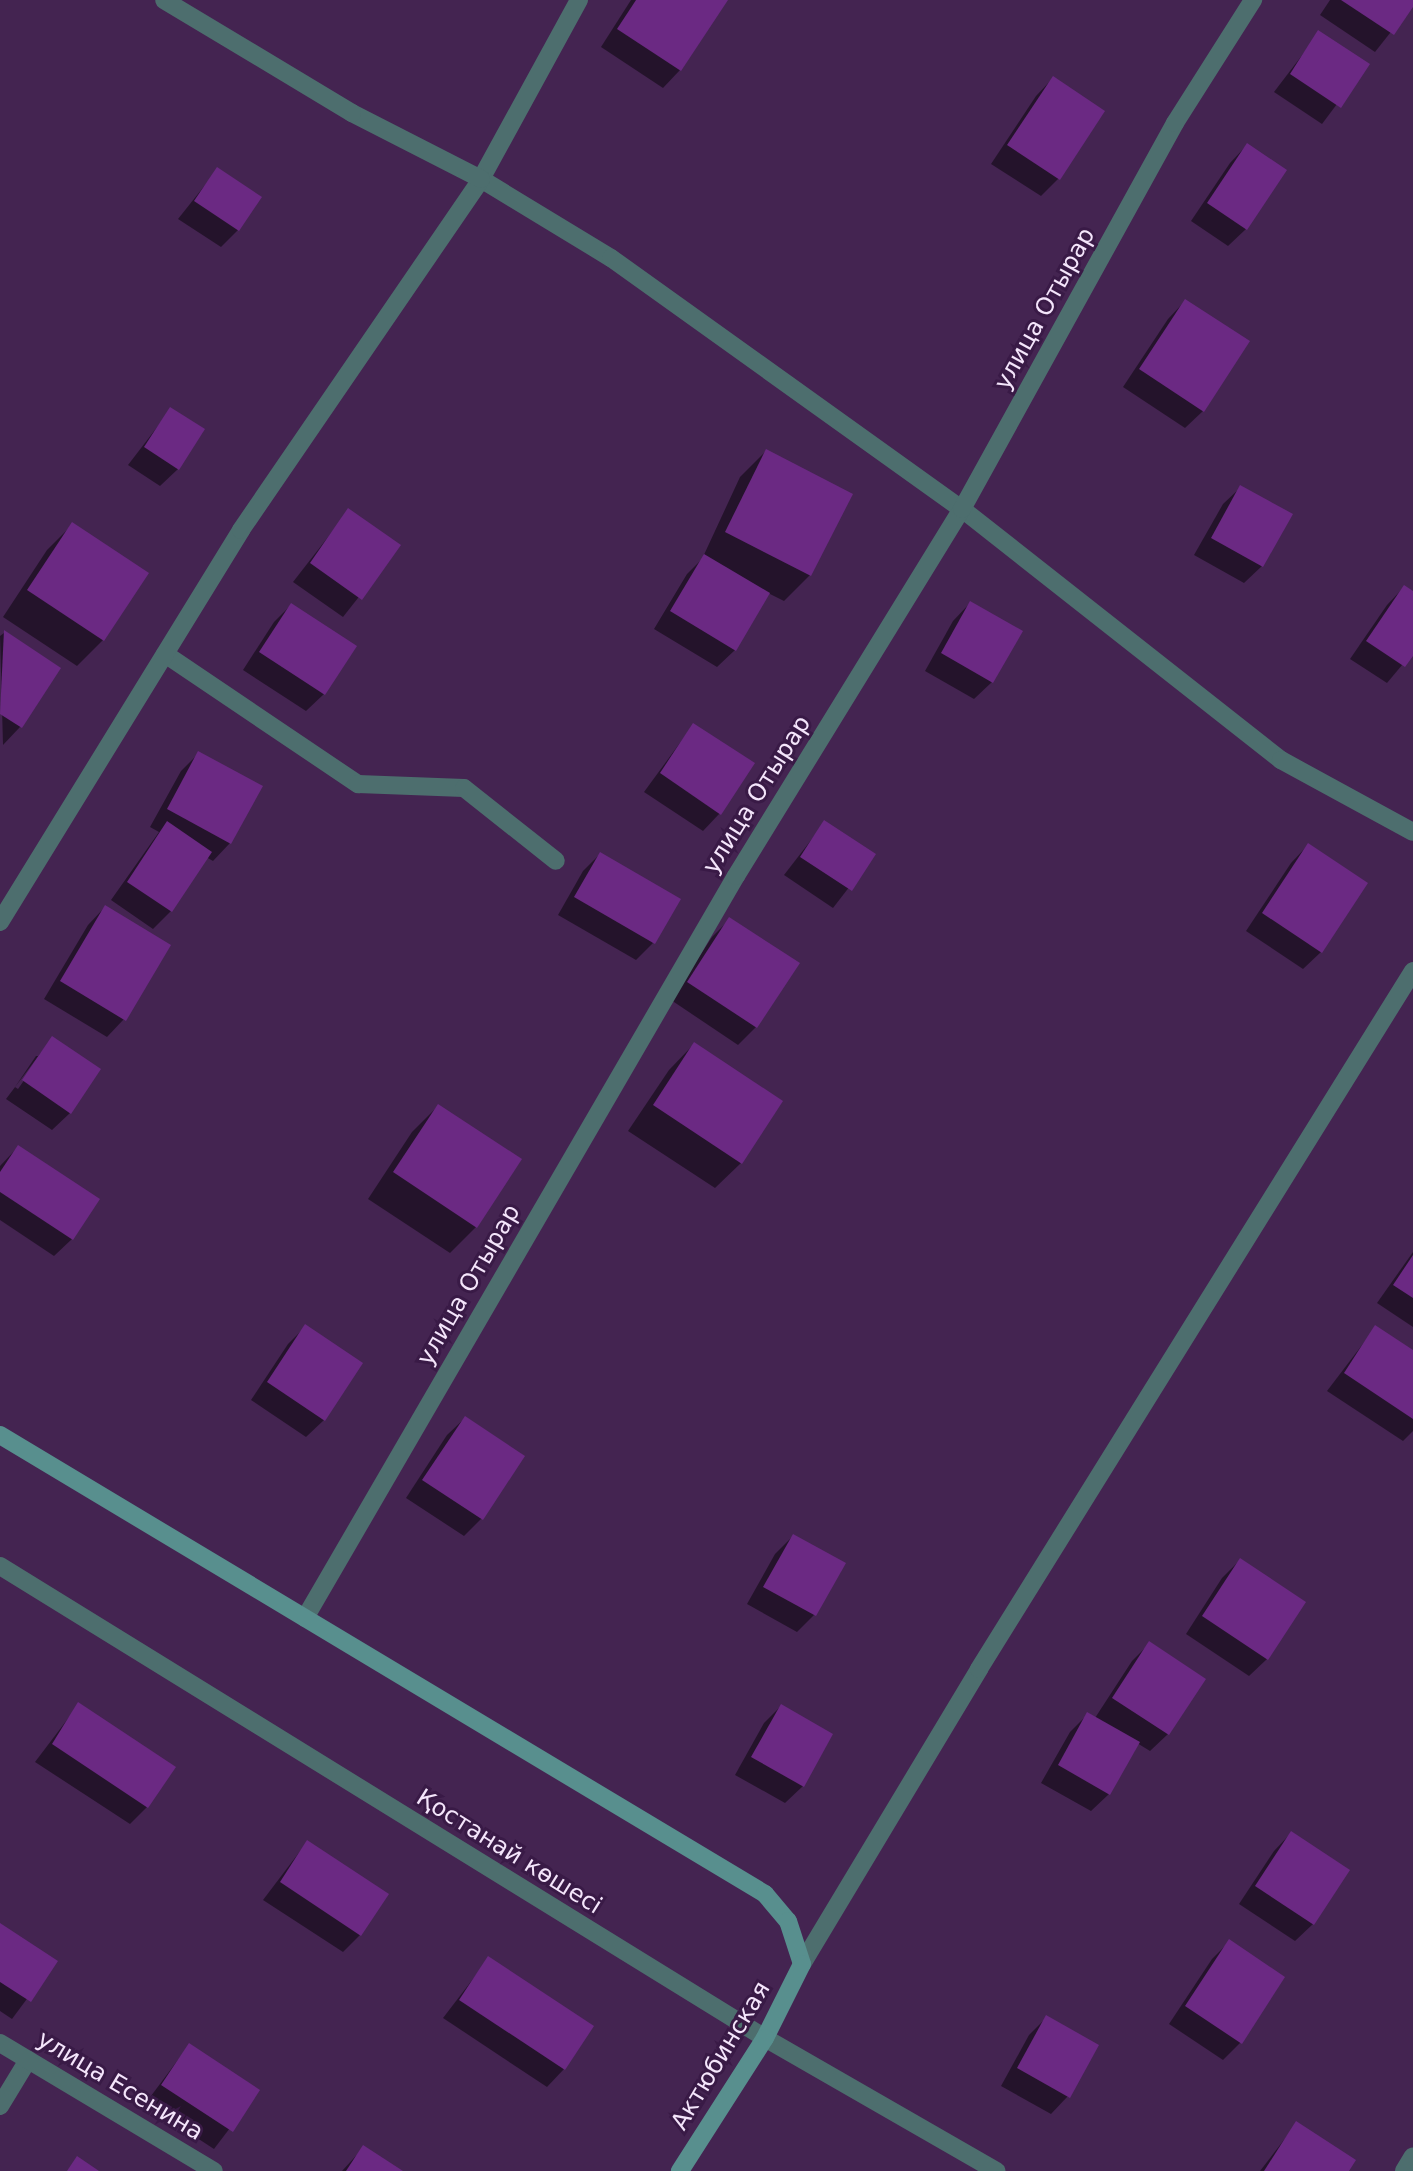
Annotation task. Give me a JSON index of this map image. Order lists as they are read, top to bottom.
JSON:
{
  "streets": {
    "street": [
      "улица Отырар",
      "Қостанай көшесі",
      "Актюбинская",
      "улица Есенина"
    ]
  },
  "crossings": [
    ["Қостанай көшесі", "Актюбинская"]
  ]
}
